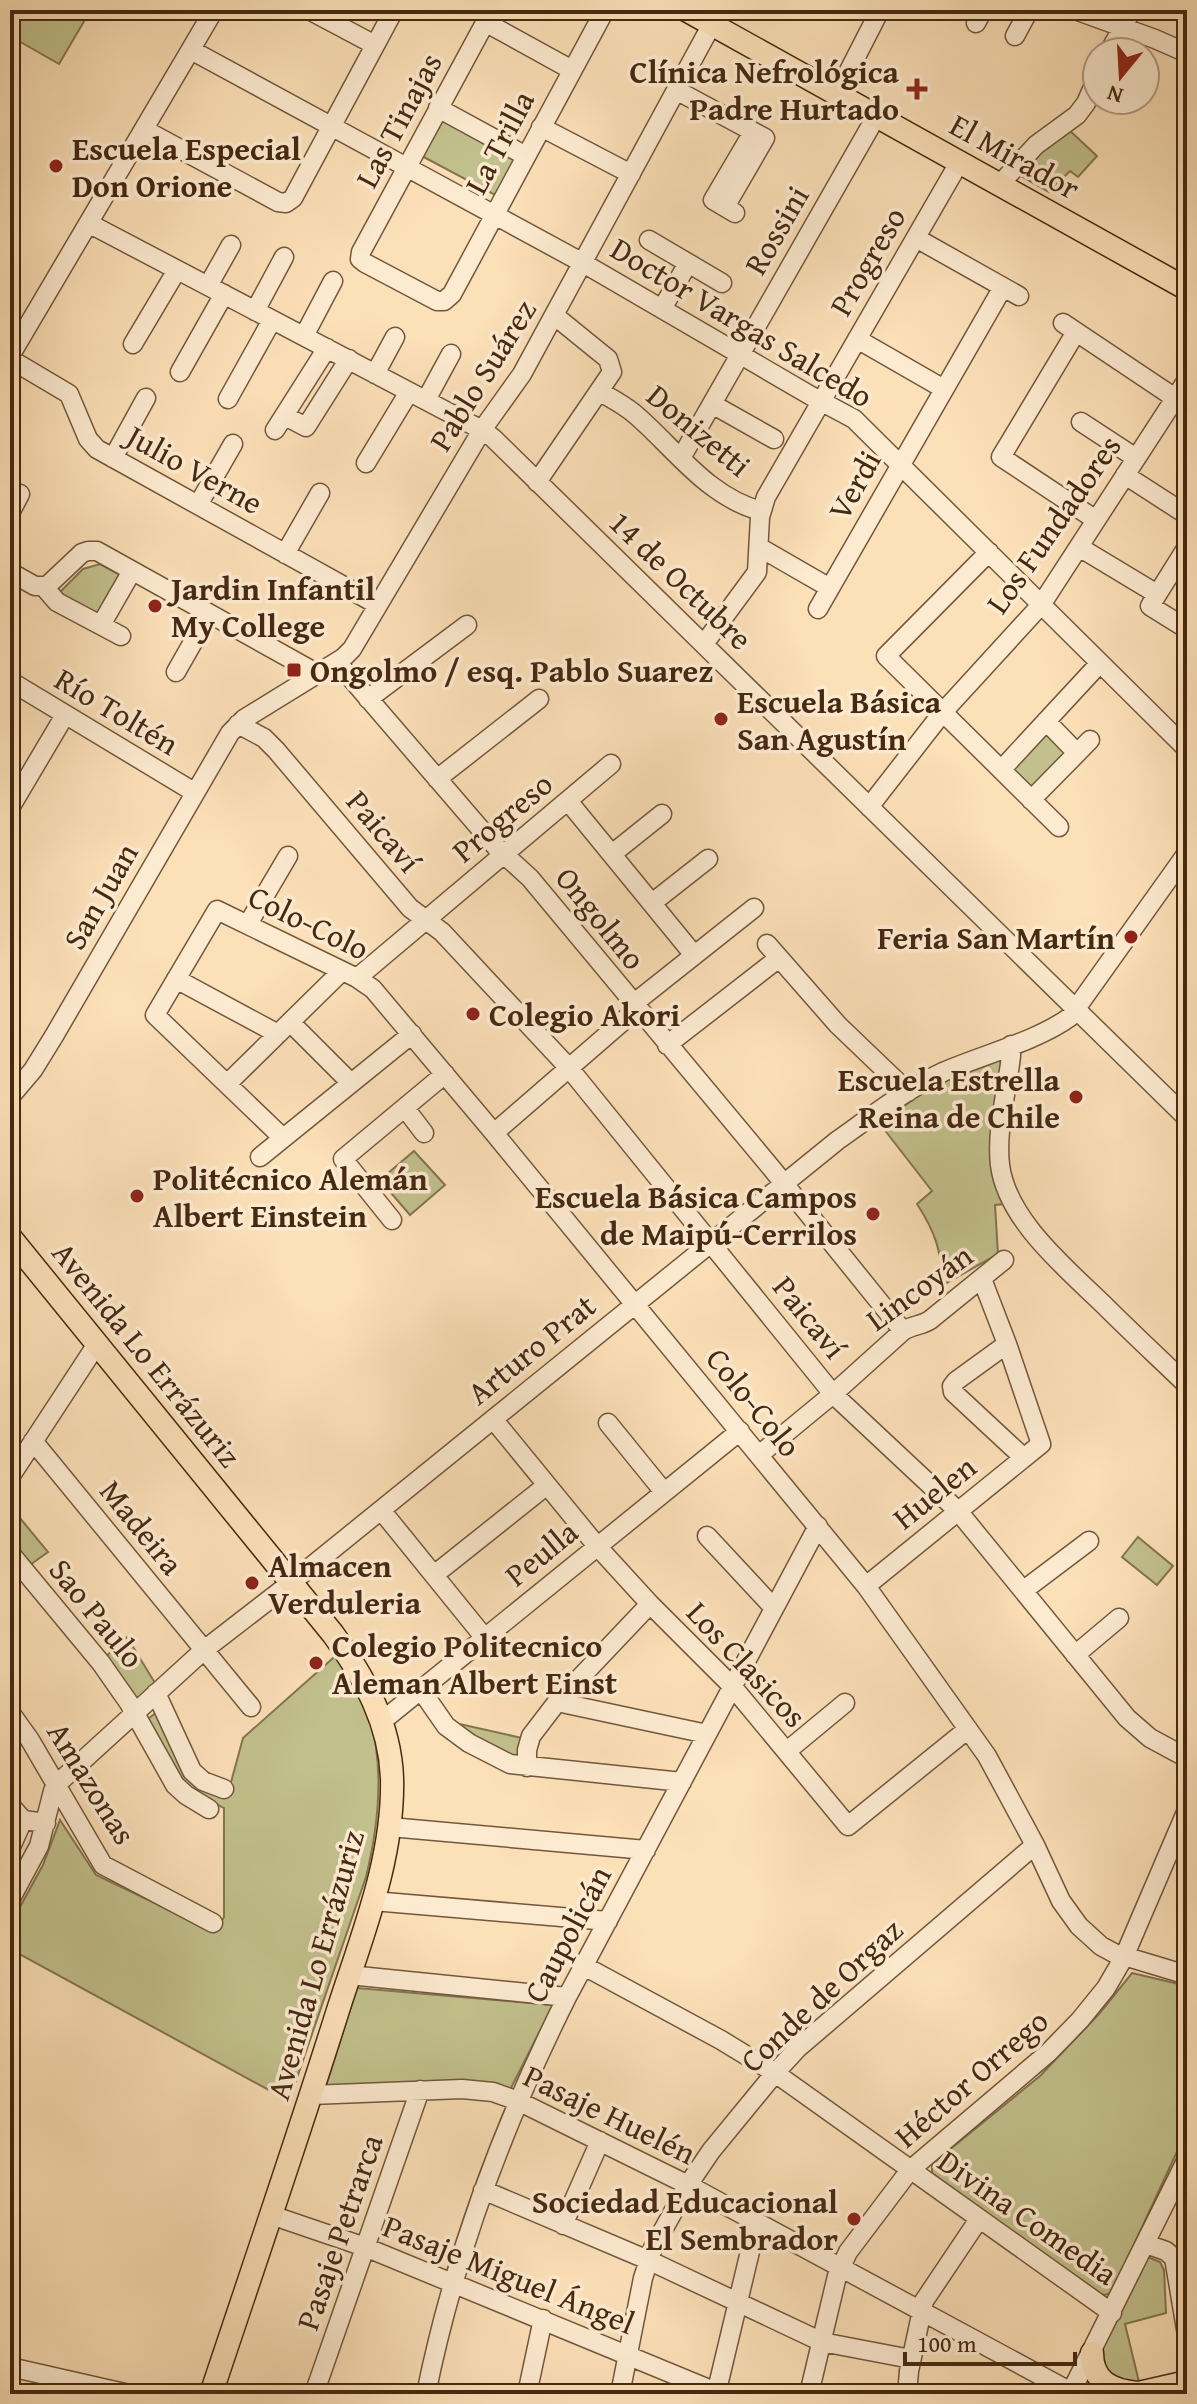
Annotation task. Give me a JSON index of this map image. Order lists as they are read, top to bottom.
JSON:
{
  "streets": {
    "main road": ["El Mirador", "Avenida Lo Errázuriz"],
    "street": [
      "Las Tinajas",
      "La Trilla",
      "Rossini",
      "Progreso",
      "Doctor Vargas Salcedo",
      "Pablo Suárez",
      "Donizetti",
      "Julio Verne",
      "Verdi",
      "Los Fundadores",
      "14 de Octubre",
      "Río Toltén",
      "Paicaví",
      "San Juan",
      "Ongolmo",
      "Colo-Colo",
      "Lincoyán",
      "Arturo Prat",
      "Huelen",
      "Madeira",
      "Peulla",
      "Sao Paulo",
      "Los Clasicos",
      "Amazonas",
      "Caupolicán",
      "Conde de Orgaz",
      "Héctor Orrego",
      "Pasaje Huelén",
      "Divina Comedia",
      "Pasaje Petrarca",
      "Pasaje Miguel Ángel"
    ]
  },
  "crossings": [
    ["Las Tinajas", "La Trilla"],
    ["Las Tinajas", "Doctor Vargas Salcedo"],
    ["La Trilla", "Doctor Vargas Salcedo"],
    ["El Mirador", "Rossini"],
    ["El Mirador", "Progreso"],
    ["El Mirador", "Pablo Suárez"],
    ["Rossini", "Doctor Vargas Salcedo"],
    ["Rossini", "Donizetti"],
    ["Progreso", "Doctor Vargas Salcedo"],
    ["Progreso", "Donizetti"],
    ["Progreso", "Verdi"],
    ["Progreso", "14 de Octubre"],
    ["Progreso", "Paicaví"],
    ["Progreso", "Ongolmo"],
    ["Progreso", "Colo-Colo"],
    ["Doctor Vargas Salcedo", "Pablo Suárez"],
    ["Doctor Vargas Salcedo", "Verdi"],
    ["Doctor Vargas Salcedo", "Los Fundadores"],
    ["Pablo Suárez", "Julio Verne"],
    ["Pablo Suárez", "14 de Octubre"],
    ["Pablo Suárez", "Paicaví"],
    ["Pablo Suárez", "San Juan"],
    ["Pablo Suárez", "Ongolmo"],
    ["Los Fundadores", "14 de Octubre"],
    ["14 de Octubre", "Arturo Prat"],
    ["Río Toltén", "San Juan"],
    ["Paicaví", "San Juan"],
    ["Paicaví", "Lincoyán"],
    ["Paicaví", "Arturo Prat"],
    ["Paicaví", "Huelen"],
    ["Ongolmo", "Lincoyán"],
    ["Ongolmo", "Arturo Prat"],
    ["Colo-Colo", "Lincoyán"],
    ["Colo-Colo", "Arturo Prat"],
    ["Colo-Colo", "Huelen"],
    ["Colo-Colo", "Peulla"],
    ["Colo-Colo", "Los Clasicos"],
    ["Colo-Colo", "Caupolicán"],
    ["Colo-Colo", "Conde de Orgaz"],
    ["Colo-Colo", "Héctor Orrego"],
    ["Arturo Prat", "Avenida Lo Errázuriz"],
    ["Arturo Prat", "Madeira"],
    ["Arturo Prat", "Sao Paulo"],
    ["Arturo Prat", "Los Clasicos"],
    ["Arturo Prat", "Amazonas"],
    ["Avenida Lo Errázuriz", "Peulla"],
    ["Avenida Lo Errázuriz", "Pasaje Huelén"],
    ["Avenida Lo Errázuriz", "Pasaje Miguel Ángel"],
    ["Peulla", "Los Clasicos"],
    ["Los Clasicos", "Caupolicán"],
    ["Caupolicán", "Pasaje Huelén"],
    ["Caupolicán", "Divina Comedia"],
    ["Caupolicán", "Pasaje Miguel Ángel"],
    ["Conde de Orgaz", "Pasaje Huelén"],
    ["Conde de Orgaz", "Divina Comedia"],
    ["Conde de Orgaz", "Pasaje Miguel Ángel"],
    ["Héctor Orrego", "Pasaje Huelén"],
    ["Héctor Orrego", "Divina Comedia"],
    ["Pasaje Huelén", "Pasaje Petrarca"],
    ["Pasaje Petrarca", "Pasaje Miguel Ángel"]
  ],
  "places": {
    "health": ["Clínica Nefrológica Padre Hurtado"],
    "other": [
      "Escuela Especial Don Orione",
      "Jardin Infantil My College",
      "Escuela Básica San Agustín",
      "Feria San Martín",
      "Colegio Akori",
      "Escuela Estrella Reina de Chile",
      "Politécnico Alemán Albert Einstein",
      "Escuela Básica Campos de Maipú-Cerrilos",
      "Almacen Verduleria",
      "Colegio Politecnico Aleman Albert Einst",
      "Sociedad Educacional El Sembrador"
    ],
    "transit": ["Ongolmo / esq. Pablo Suarez"]
  },
  "scale_bar": "100 m",
  "north": "bottom"
}
